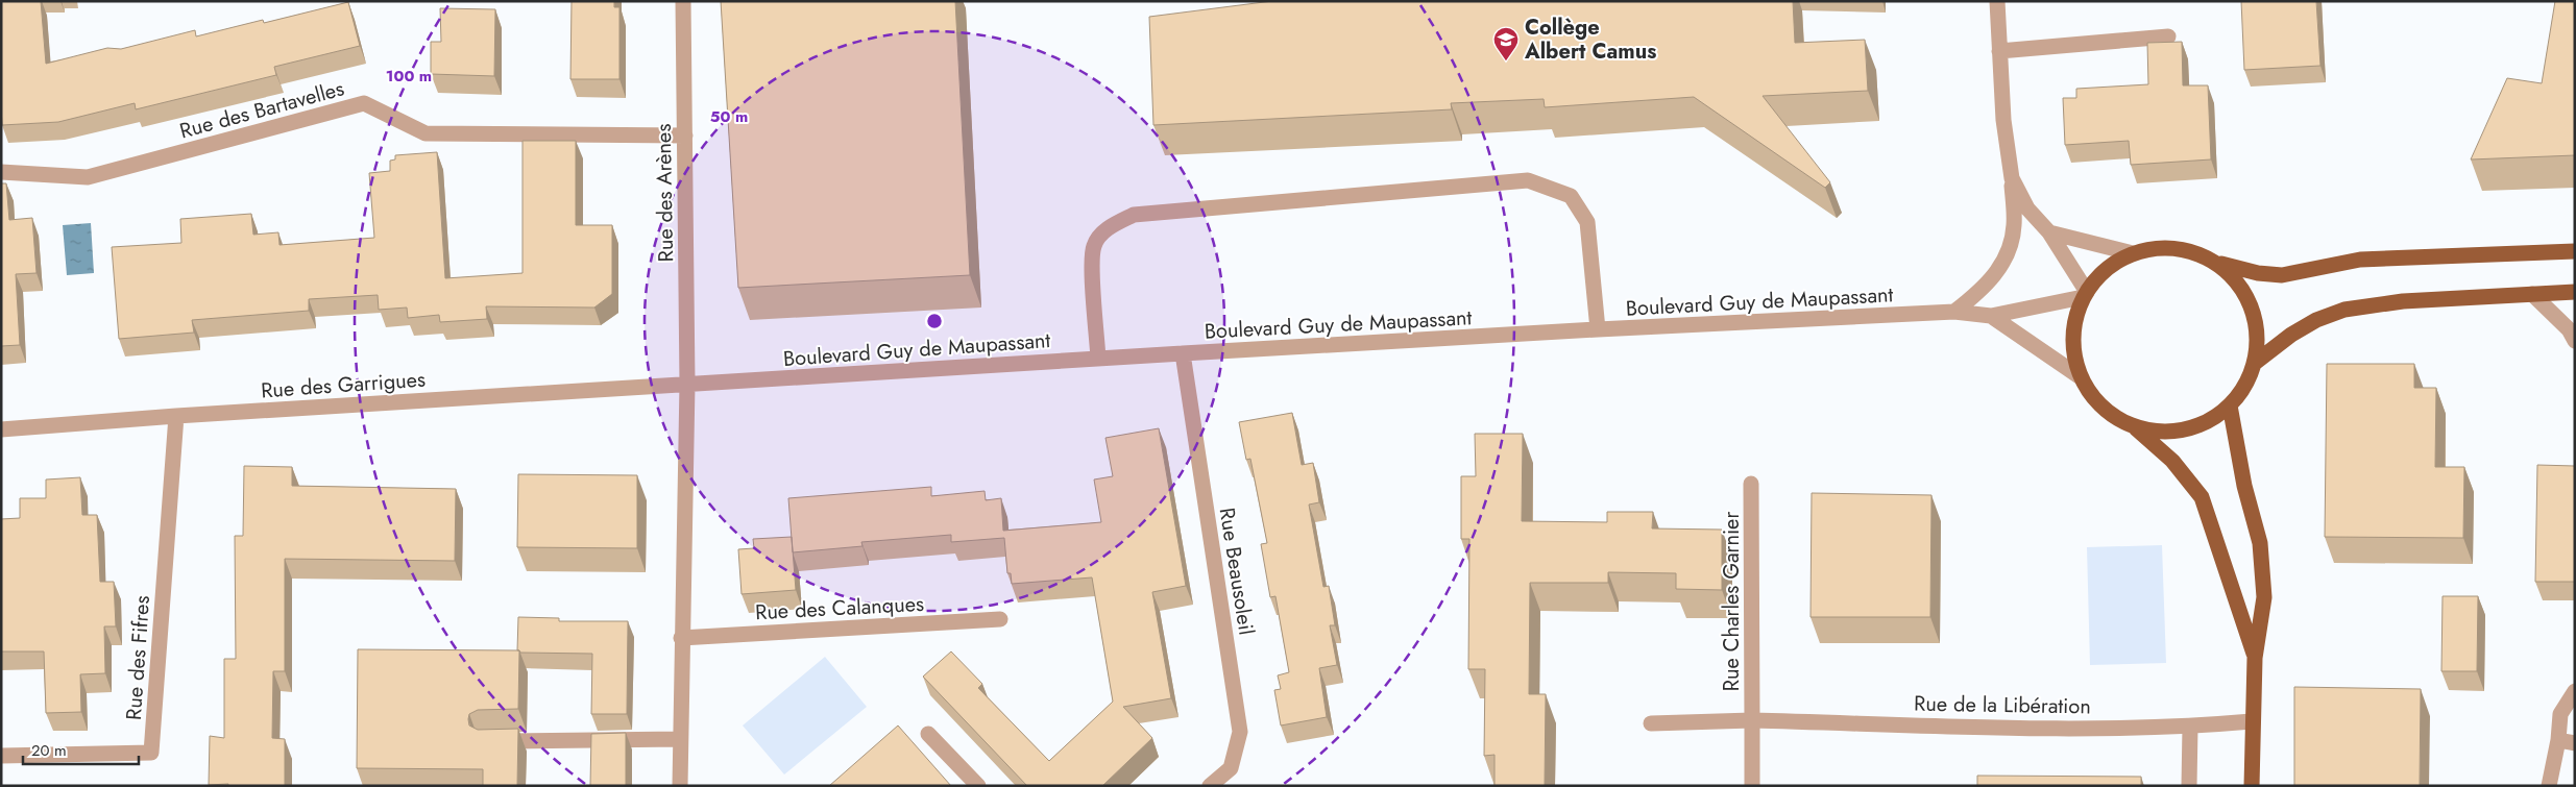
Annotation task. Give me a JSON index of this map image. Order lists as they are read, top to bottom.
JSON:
{
  "streets": {
    "street": [
      "Rue des Bartavelles",
      "Rue des Arènes",
      "Boulevard Guy de Maupassant",
      "Rue des Garrigues",
      "Rue Beausoleil",
      "Rue Charles Garnier",
      "Rue des Calanques",
      "Rue des Fifres",
      "Rue de la Libération"
    ]
  },
  "crossings": [
    ["Rue des Bartavelles", "Rue des Arènes"],
    ["Rue des Arènes", "Boulevard Guy de Maupassant"],
    ["Rue des Arènes", "Rue des Garrigues"],
    ["Boulevard Guy de Maupassant", "Rue des Garrigues"],
    ["Boulevard Guy de Maupassant", "Rue Beausoleil"],
    ["Rue des Garrigues", "Rue des Fifres"],
    ["Rue Charles Garnier", "Rue de la Libération"]
  ],
  "places": {
    "school or university": ["Collège Albert Camus"]
  },
  "scale_bar": "20 m",
  "rings": ["100 m", "50 m"]
}
